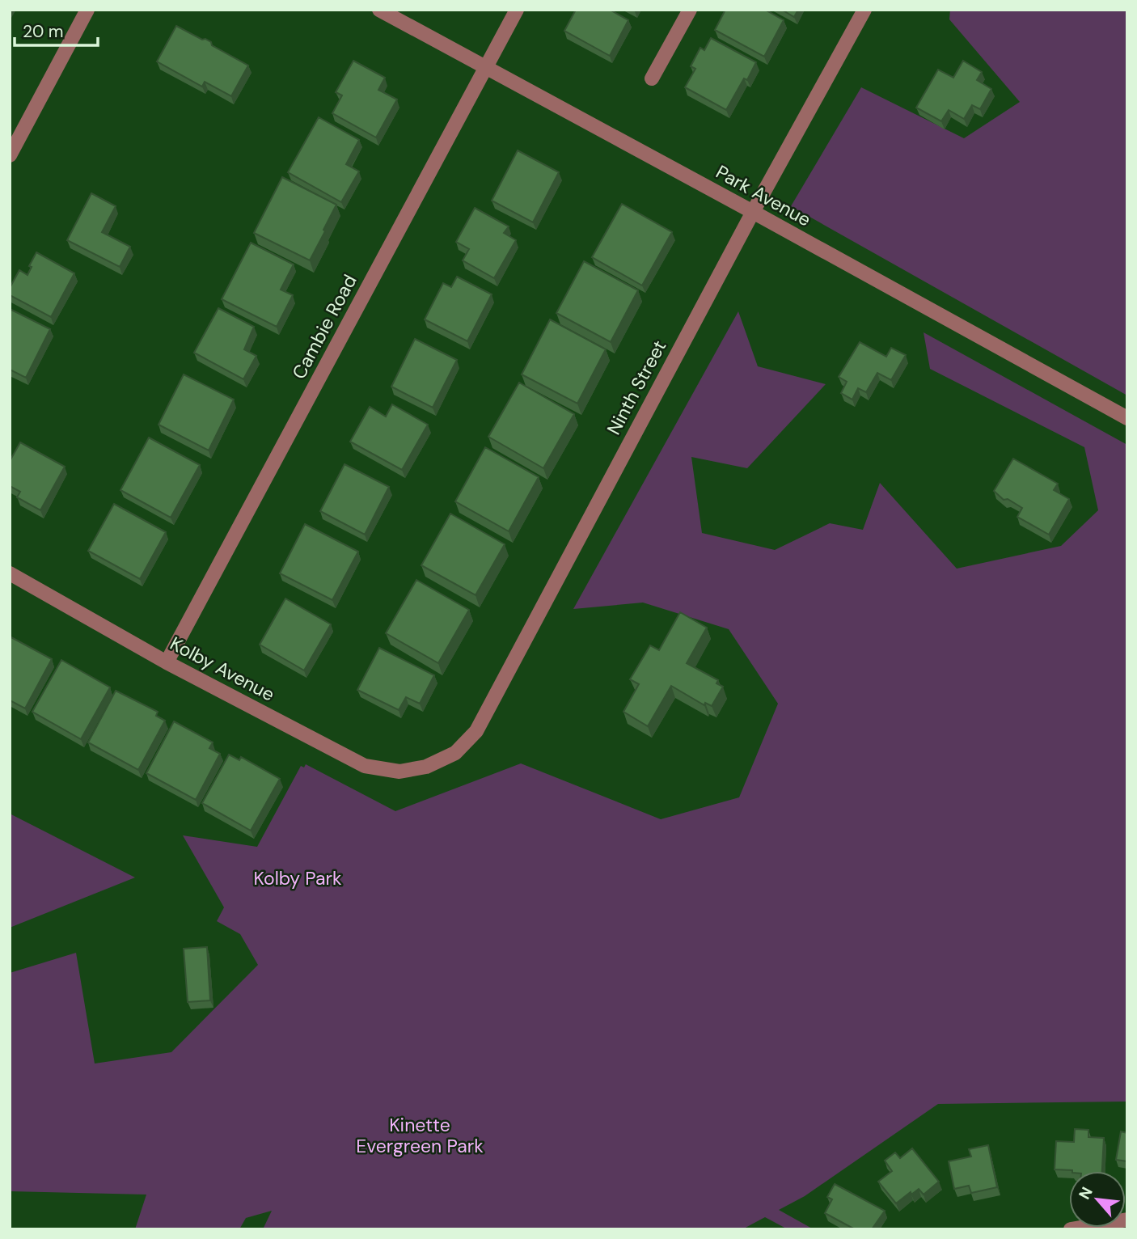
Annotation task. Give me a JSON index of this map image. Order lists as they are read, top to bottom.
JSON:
{
  "streets": {
    "street": [
      "Park Avenue",
      "Cambie Road",
      "Ninth Street",
      "Kolby Avenue"
    ]
  },
  "crossings": [
    ["Park Avenue", "Cambie Road"],
    ["Park Avenue", "Ninth Street"],
    ["Cambie Road", "Kolby Avenue"],
    ["Ninth Street", "Kolby Avenue"]
  ],
  "parks": ["Kolby Park", "Kinette Evergreen Park"],
  "scale_bar": "20 m",
  "north": "top left"
}
